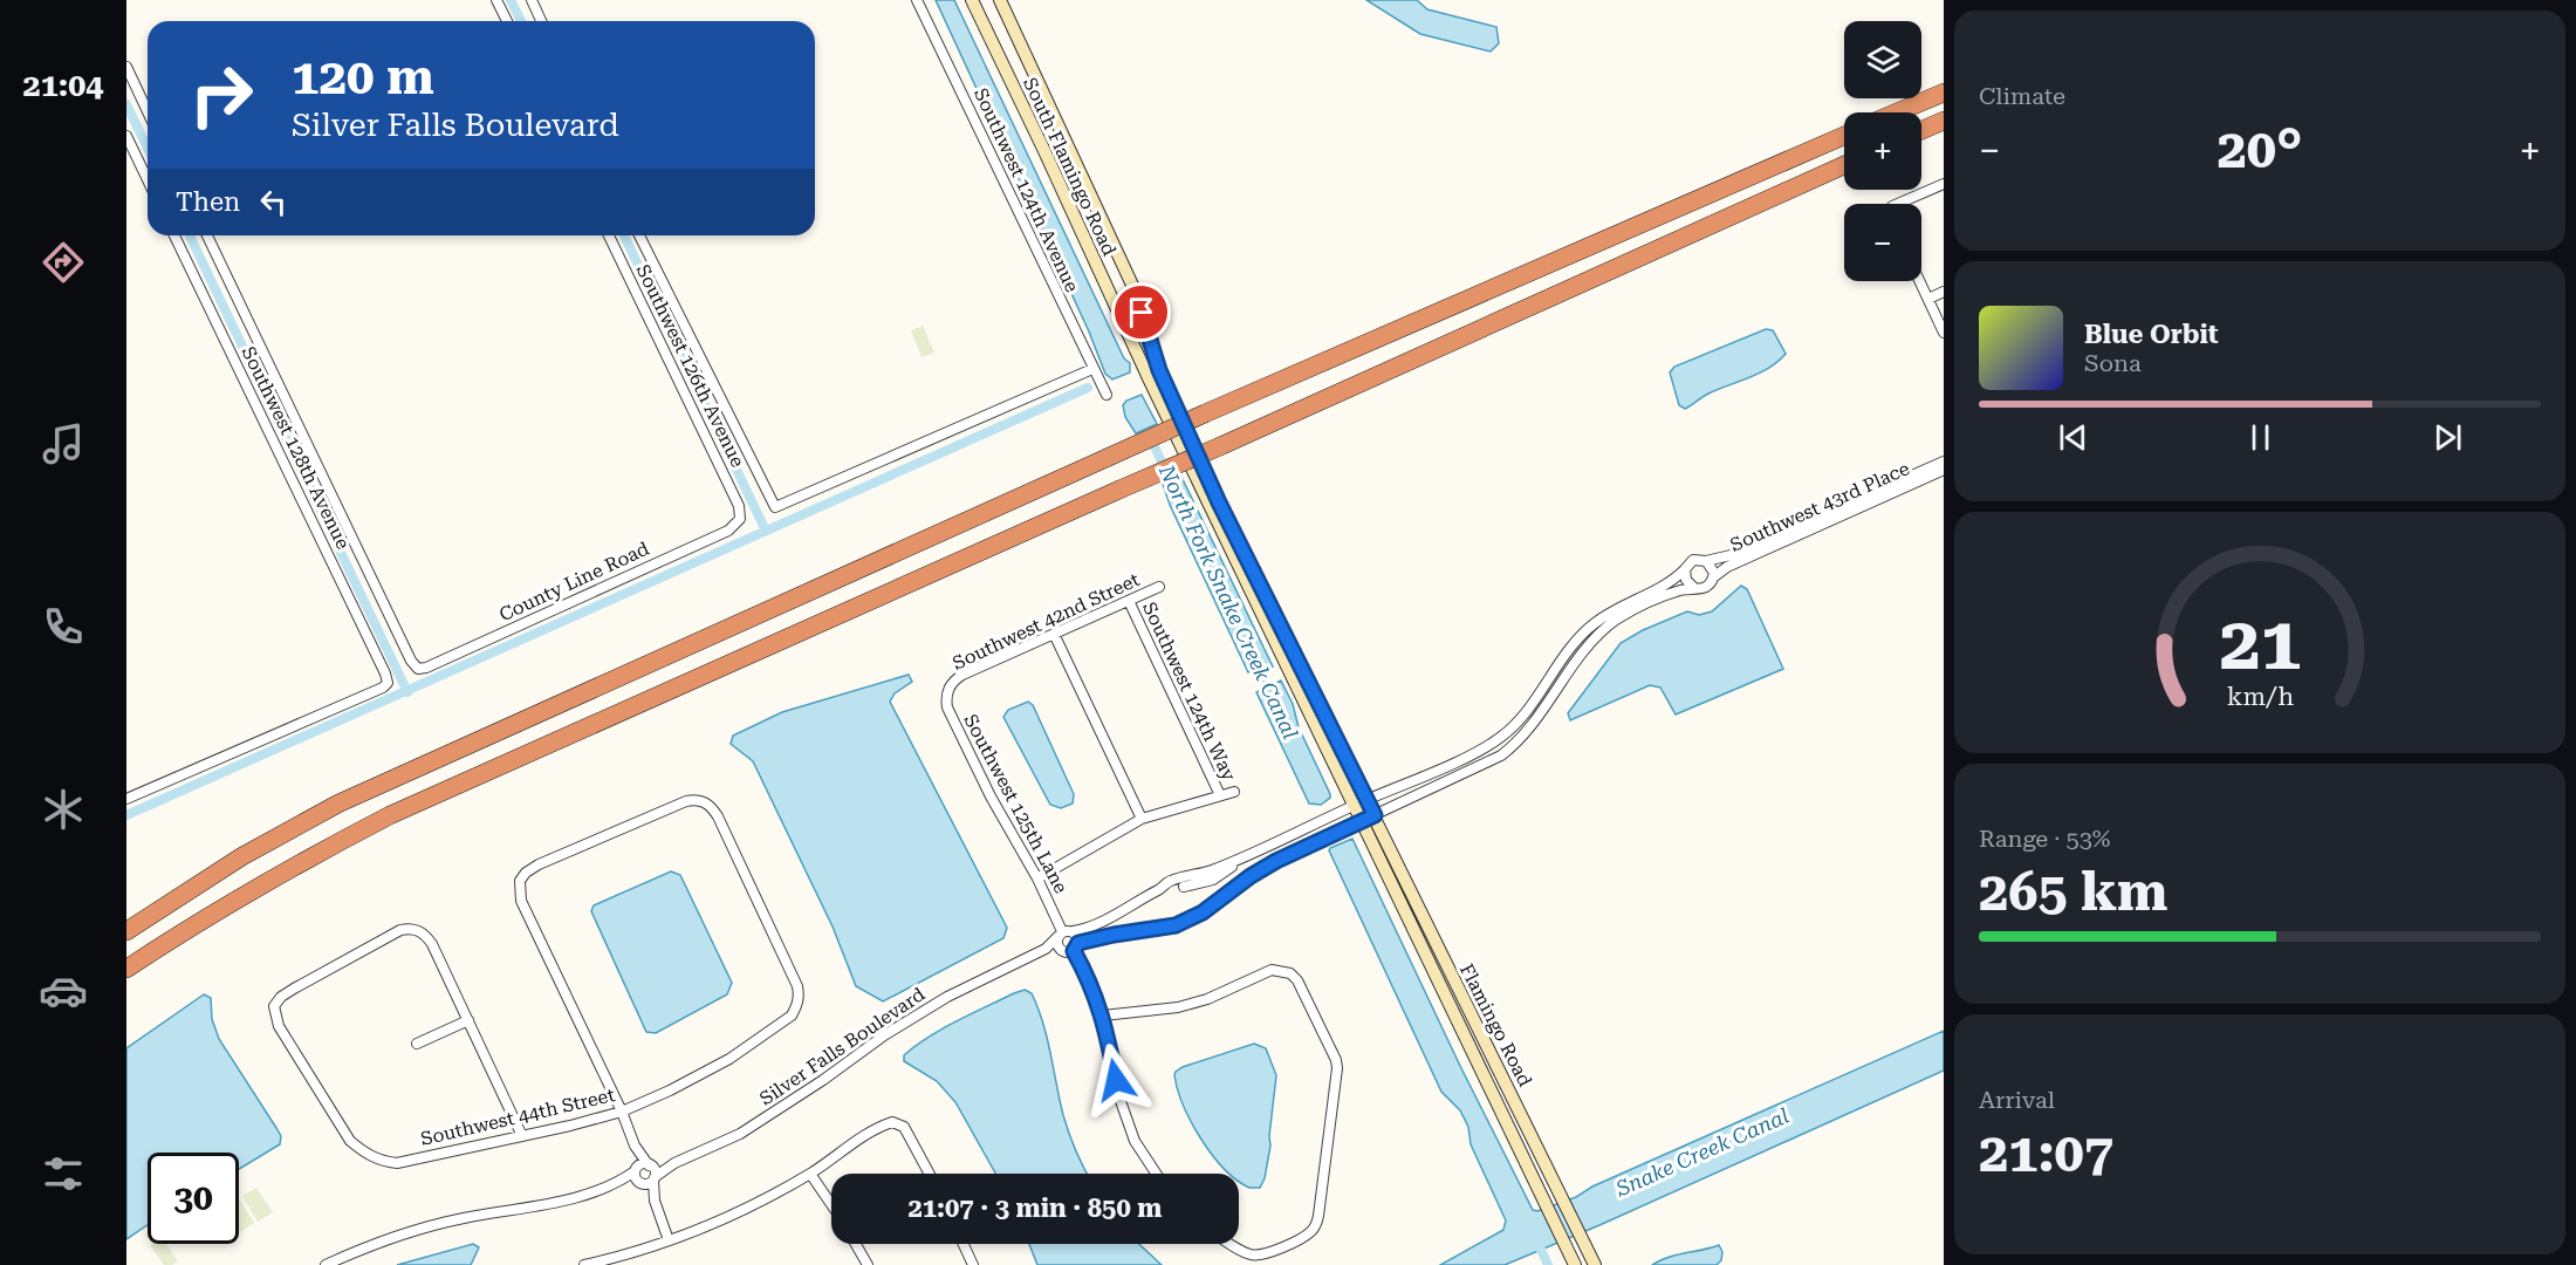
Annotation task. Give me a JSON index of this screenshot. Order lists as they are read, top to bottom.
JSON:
{
  "streets": {
    "main road": ["South Flamingo Road", "Flamingo Road"],
    "street": [
      "Southwest 124th Avenue",
      "Southwest 126th Avenue",
      "Southwest 128th Avenue",
      "Southwest 43rd Place",
      "County Line Road",
      "Southwest 42nd Street",
      "Southwest 124th Way",
      "Southwest 125th Lane",
      "Silver Falls Boulevard",
      "Southwest 44th Street"
    ]
  },
  "crossings": [
    ["South Flamingo Road", "Flamingo Road"],
    ["South Flamingo Road", "Silver Falls Boulevard"],
    ["Southwest 124th Avenue", "Southwest 126th Avenue"],
    ["Southwest 126th Avenue", "County Line Road"],
    ["Southwest 128th Avenue", "County Line Road"],
    ["Southwest 42nd Street", "Southwest 124th Way"],
    ["Southwest 42nd Street", "Southwest 125th Lane"],
    ["Southwest 125th Lane", "Silver Falls Boulevard"],
    ["Flamingo Road", "Silver Falls Boulevard"]
  ],
  "water": ["North Fork Snake Creek Canal", "Snake Creek Canal"],
  "page": {
    "tabs": "21:04",
    "tile": [
      "Climate",
      ["Range · 53%", "265 km"],
      ["Arrival", "21:07"]
    ],
    "map_buttons": ["+", "−"],
    "turn": ["120 m", "Silver Falls Boulevard"],
    "heat": ["−", "20°", "+"],
    "then": "Then",
    "song": ["Blue Orbit", "Sona"],
    "limit": "30",
    "trip": "21:07 · 3 min · 850 m",
    "gauge": ["21", "km/h"]
  }
}
